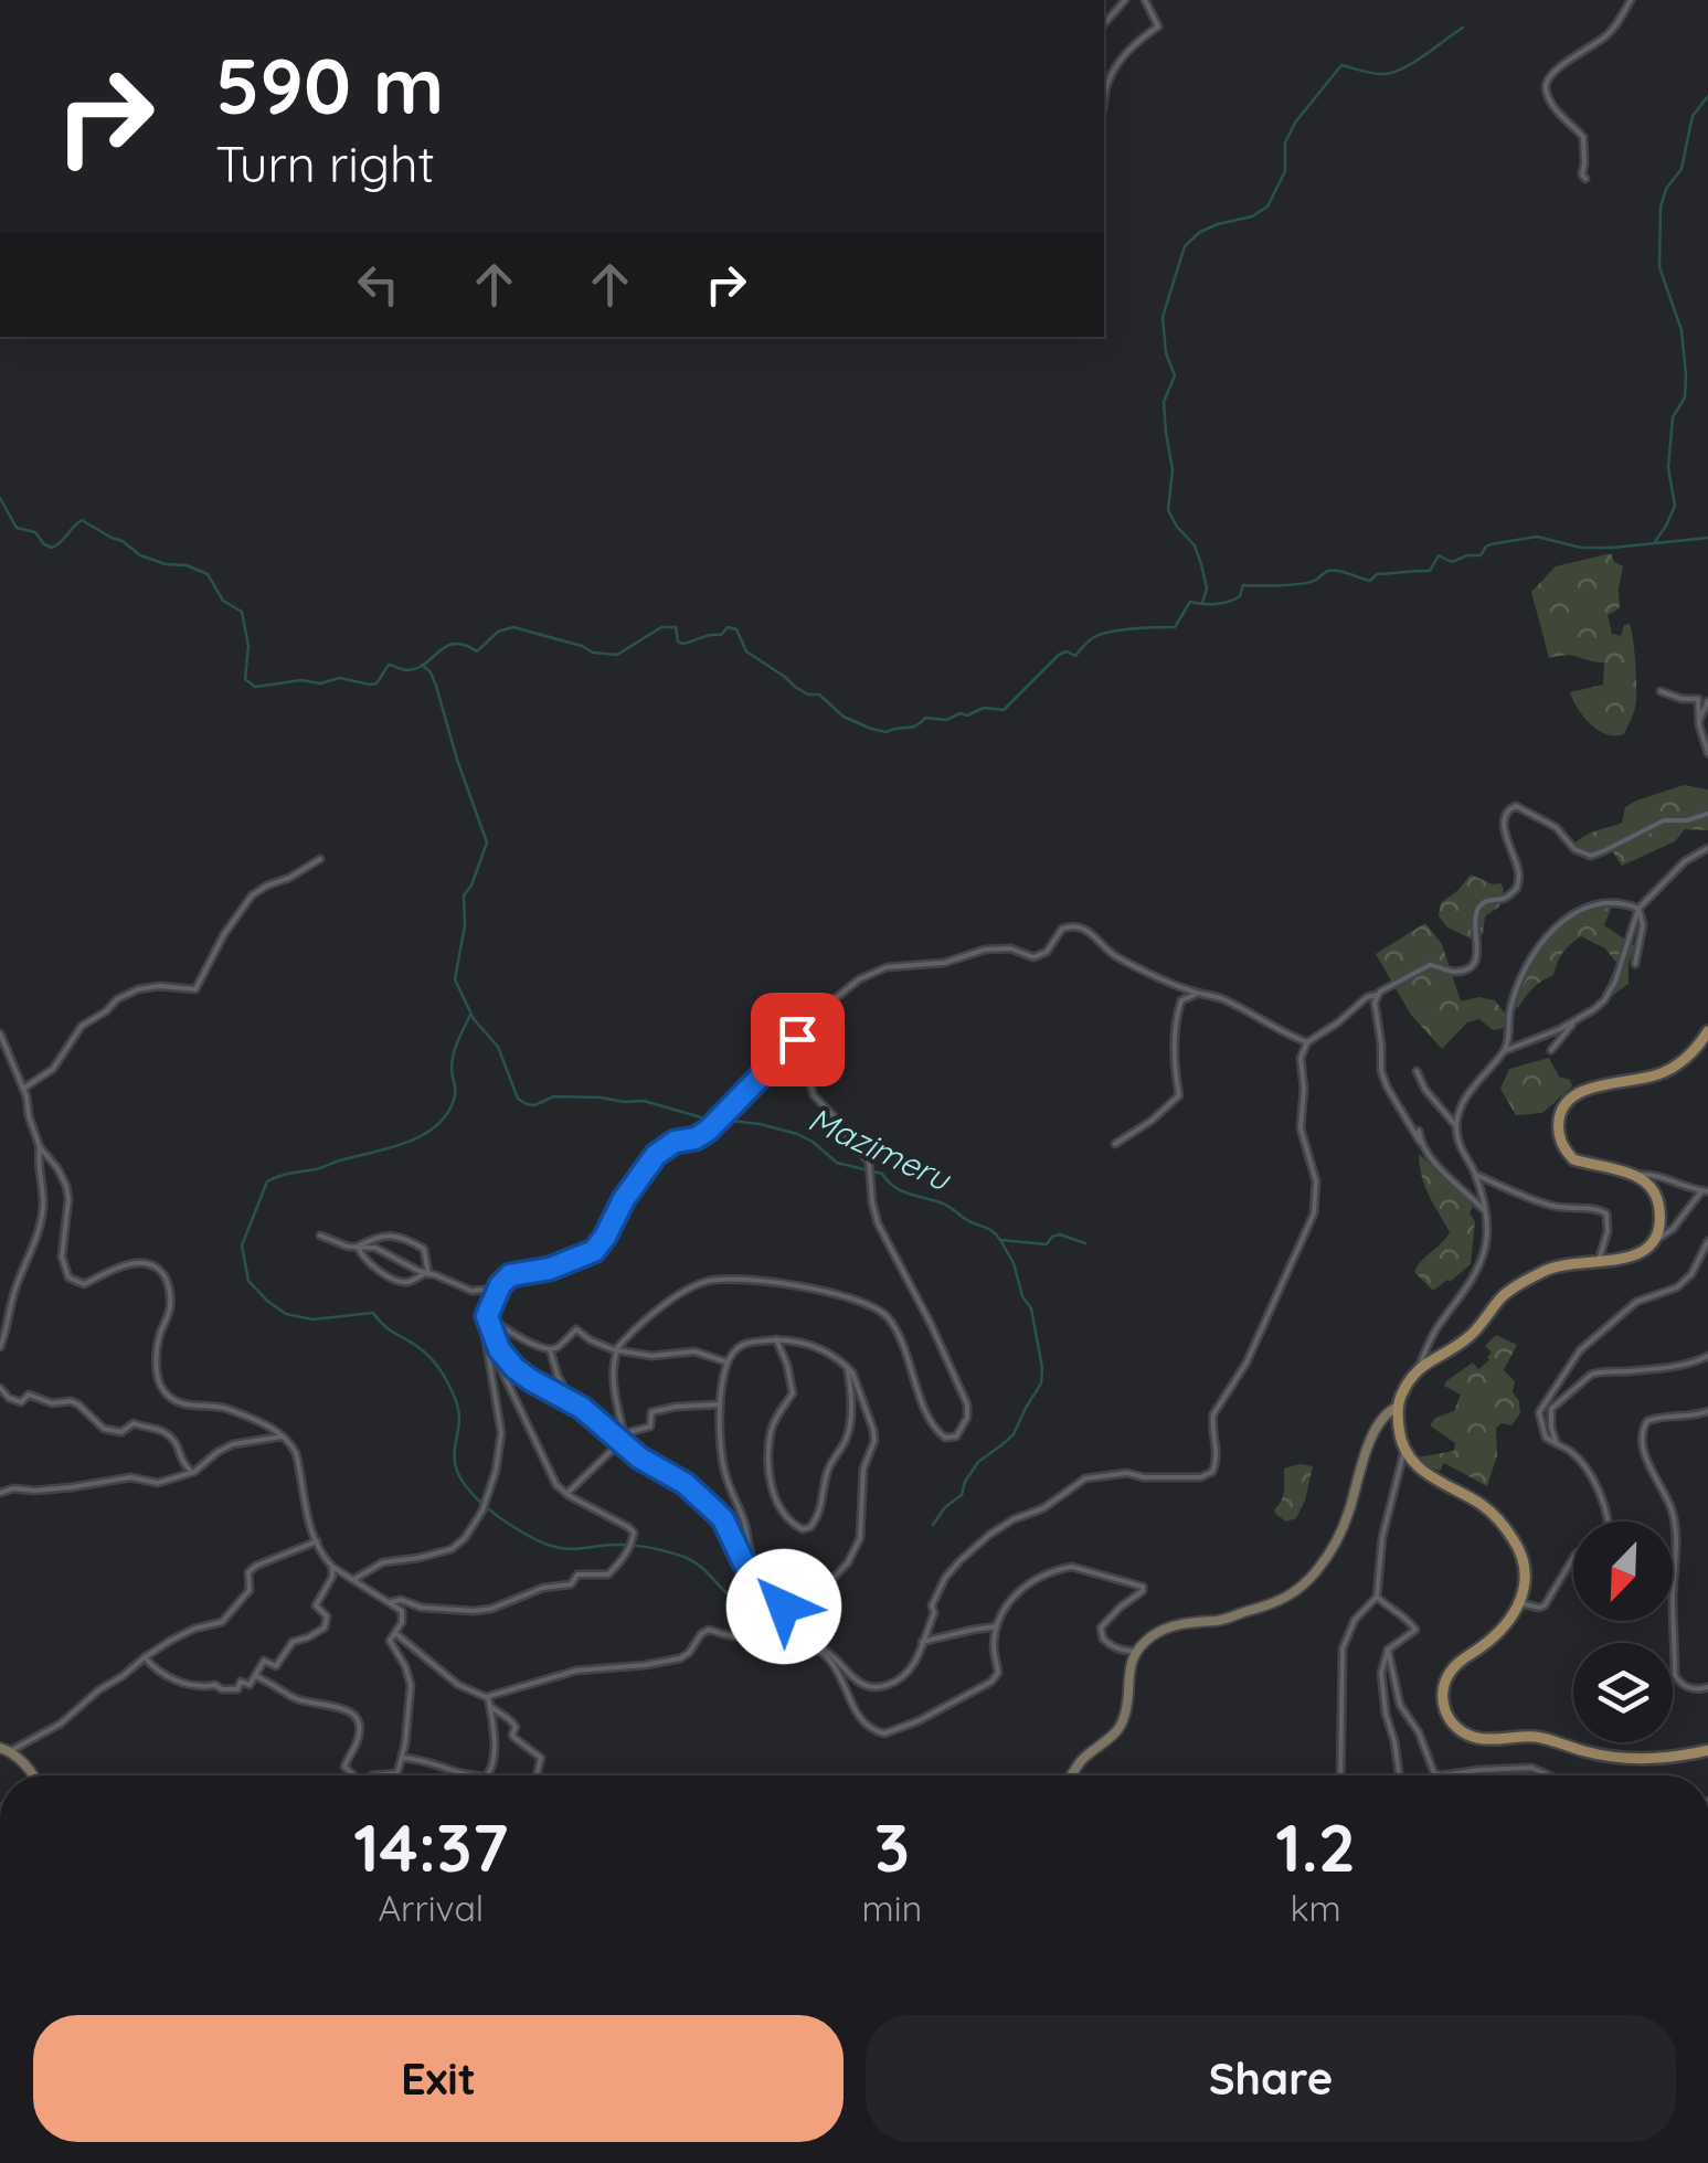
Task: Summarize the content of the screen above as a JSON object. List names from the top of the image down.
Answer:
{
  "water": ["Mazimeru"],
  "north": "bottom left",
  "page": {
    "turn": ["590 m", "Turn right"],
    "eta": [
      "14:37",
      "Arrival",
      "3",
      "min",
      "1.2",
      "km"
    ],
    "buttons": ["Exit", "Share"]
  }
}
